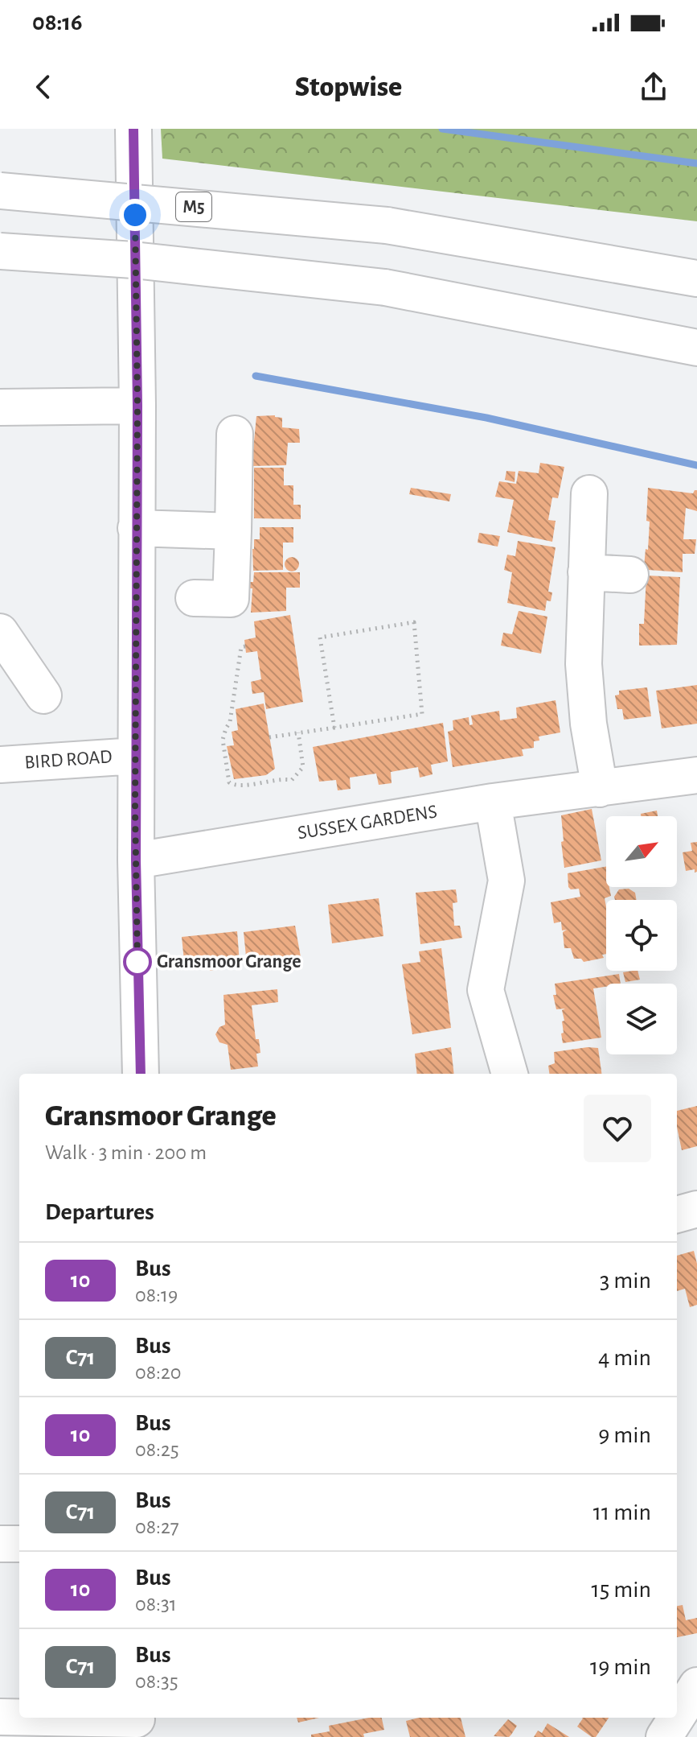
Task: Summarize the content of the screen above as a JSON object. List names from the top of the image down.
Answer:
{
  "streets": {
    "main road": ["M5", "BIRD ROAD", "SUSSEX GARDENS"]
  },
  "places": ["Gransmoor Grange"],
  "lines": ["bus line 10"],
  "north": "top right",
  "page": {
    "status": "08:16",
    "header": "Stopwise",
    "heading": [
      ["Gransmoor Grange", "Walk · 3 min · 200 m"],
      "Departures"
    ],
    "list": [
      {
        "mark": "10",
        "name": "Bus",
        "note": "08:19",
        "value": "3 min"
      },
      {
        "mark": "C71",
        "name": "Bus",
        "note": "08:20",
        "value": "4 min"
      },
      {
        "mark": "10",
        "name": "Bus",
        "note": "08:25",
        "value": "9 min"
      },
      {
        "mark": "C71",
        "name": "Bus",
        "note": "08:27",
        "value": "11 min"
      },
      {
        "mark": "10",
        "name": "Bus",
        "note": "08:31",
        "value": "15 min"
      },
      {
        "mark": "C71",
        "name": "Bus",
        "note": "08:35",
        "value": "19 min"
      }
    ]
  }
}
